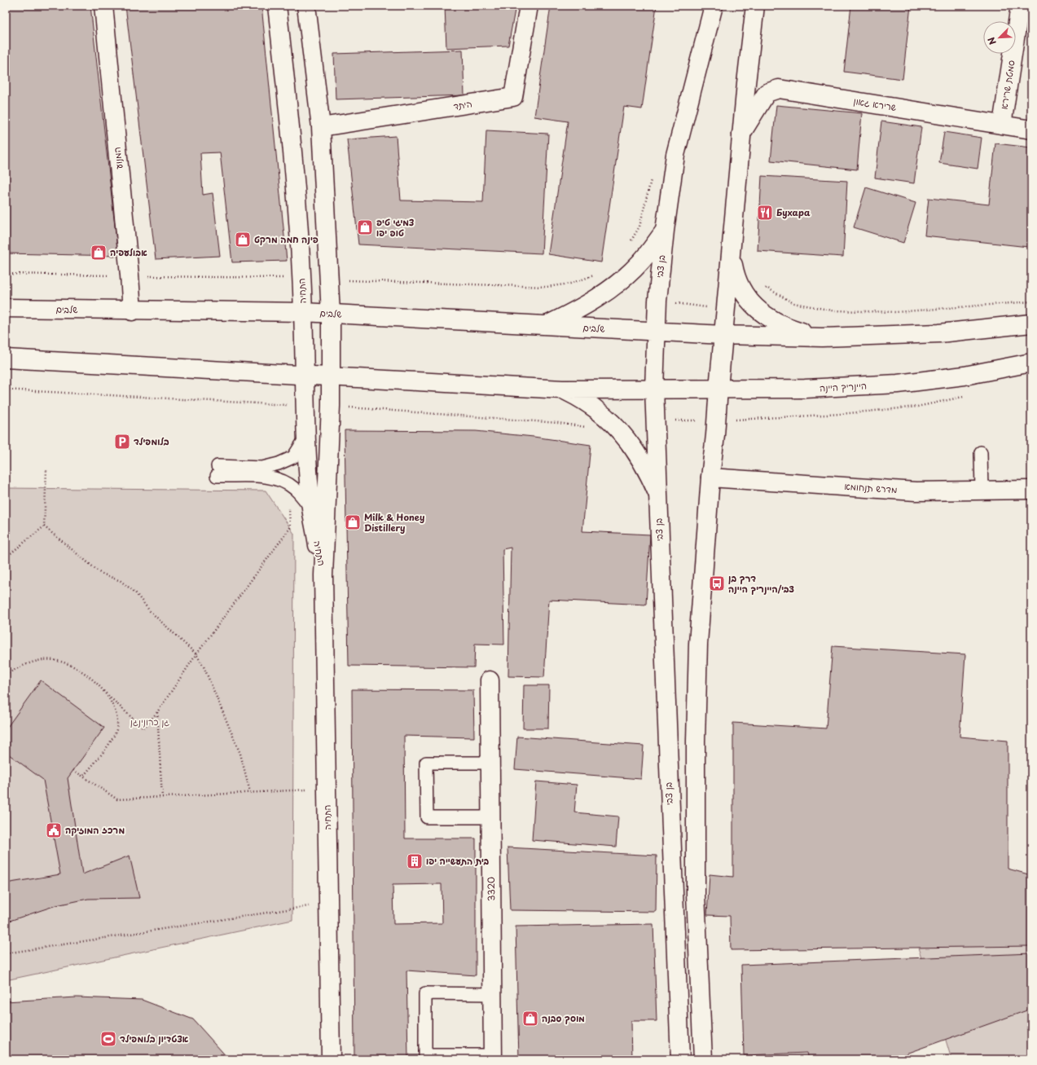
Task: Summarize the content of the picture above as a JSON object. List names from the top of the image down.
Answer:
{
  "streets": {
    "street": [
      "סמטת שרירא",
      "שרירא גאון",
      "היתד",
      "המנוע",
      "בן צבי",
      "התחיה",
      "שלבים",
      "היינריך היינה",
      "מדרש תנחומא",
      "3320"
    ]
  },
  "crossings": [
    ["סמטת שרירא", "שרירא גאון"],
    ["היתד", "התחיה"],
    ["המנוע", "שלבים"],
    ["בן צבי", "שלבים"],
    ["בן צבי", "היינריך היינה"],
    ["התחיה", "שלבים"]
  ],
  "parks": ["גן כרונינגן"],
  "places": {
    "restaurant": ["Бухара"],
    "shop": [
      "צמיגי טיפ טופ יפו",
      "פינה חמה מרקט",
      "אבולעפיה",
      "Milk & Honey Distillery",
      "מוסך סבנה"
    ],
    "parking": ["בלומפילד"],
    "bus stop": ["דרך בן צבי/היינריך היינה"],
    "public building": ["מרכז המוזיקה"],
    "building": ["בית התעשייה יפו"],
    "sports": ["אצטדיון בלומפילד"]
  },
  "north": "bottom left"
}
